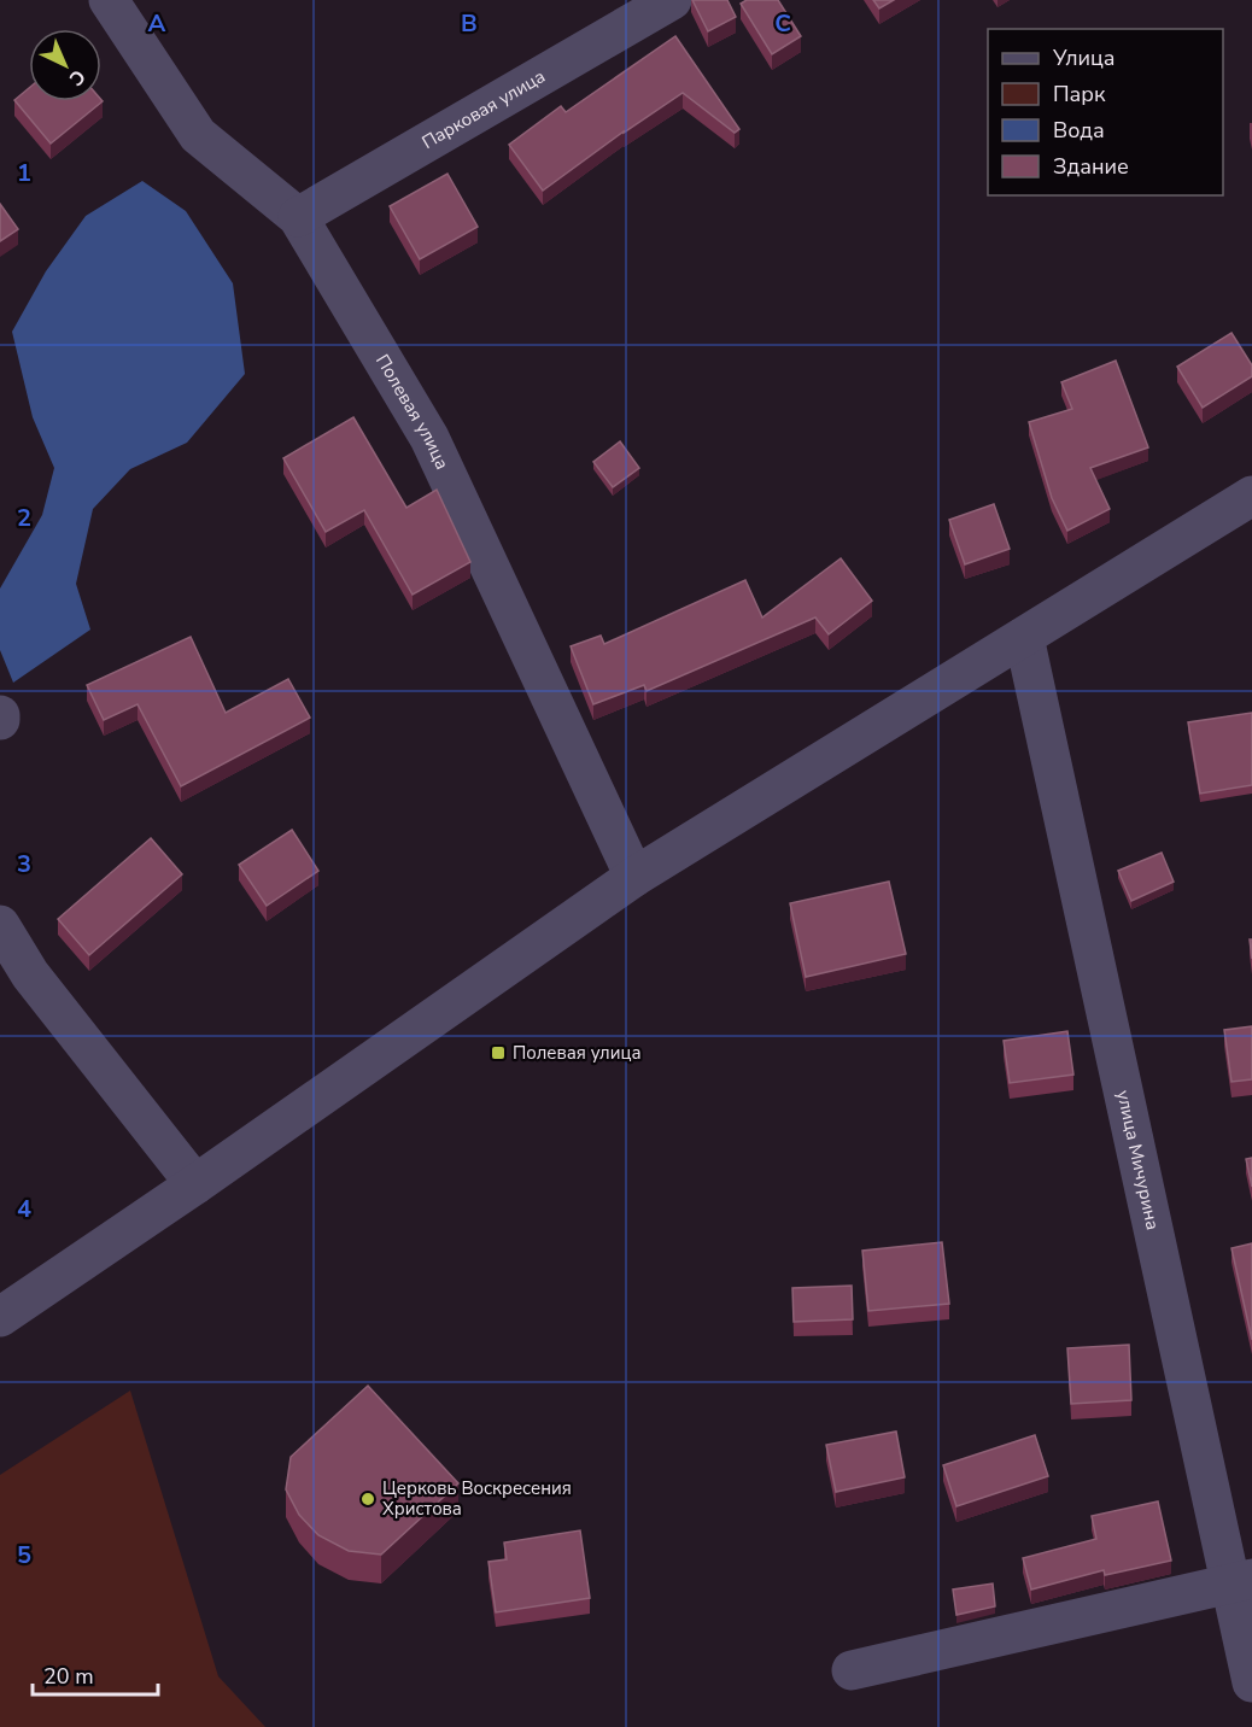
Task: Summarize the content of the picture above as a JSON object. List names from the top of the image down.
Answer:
{
  "streets": {
    "street": ["Парковая улица", "Полевая улица", "улица Мичурина"]
  },
  "crossings": [
    ["Парковая улица", "Полевая улица"]
  ],
  "places": {
    "transit": ["Полевая улица"],
    "other": ["Церковь Воскресения Христова"]
  },
  "legend": [
    "Улица",
    "Парк",
    "Вода",
    "Здание"
  ],
  "scale_bar": "20 m",
  "north": "bottom right",
  "grid": {
    "columns": ["A", "B", "C"],
    "rows": [
      "1",
      "2",
      "3",
      "4",
      "5"
    ]
  }
}
